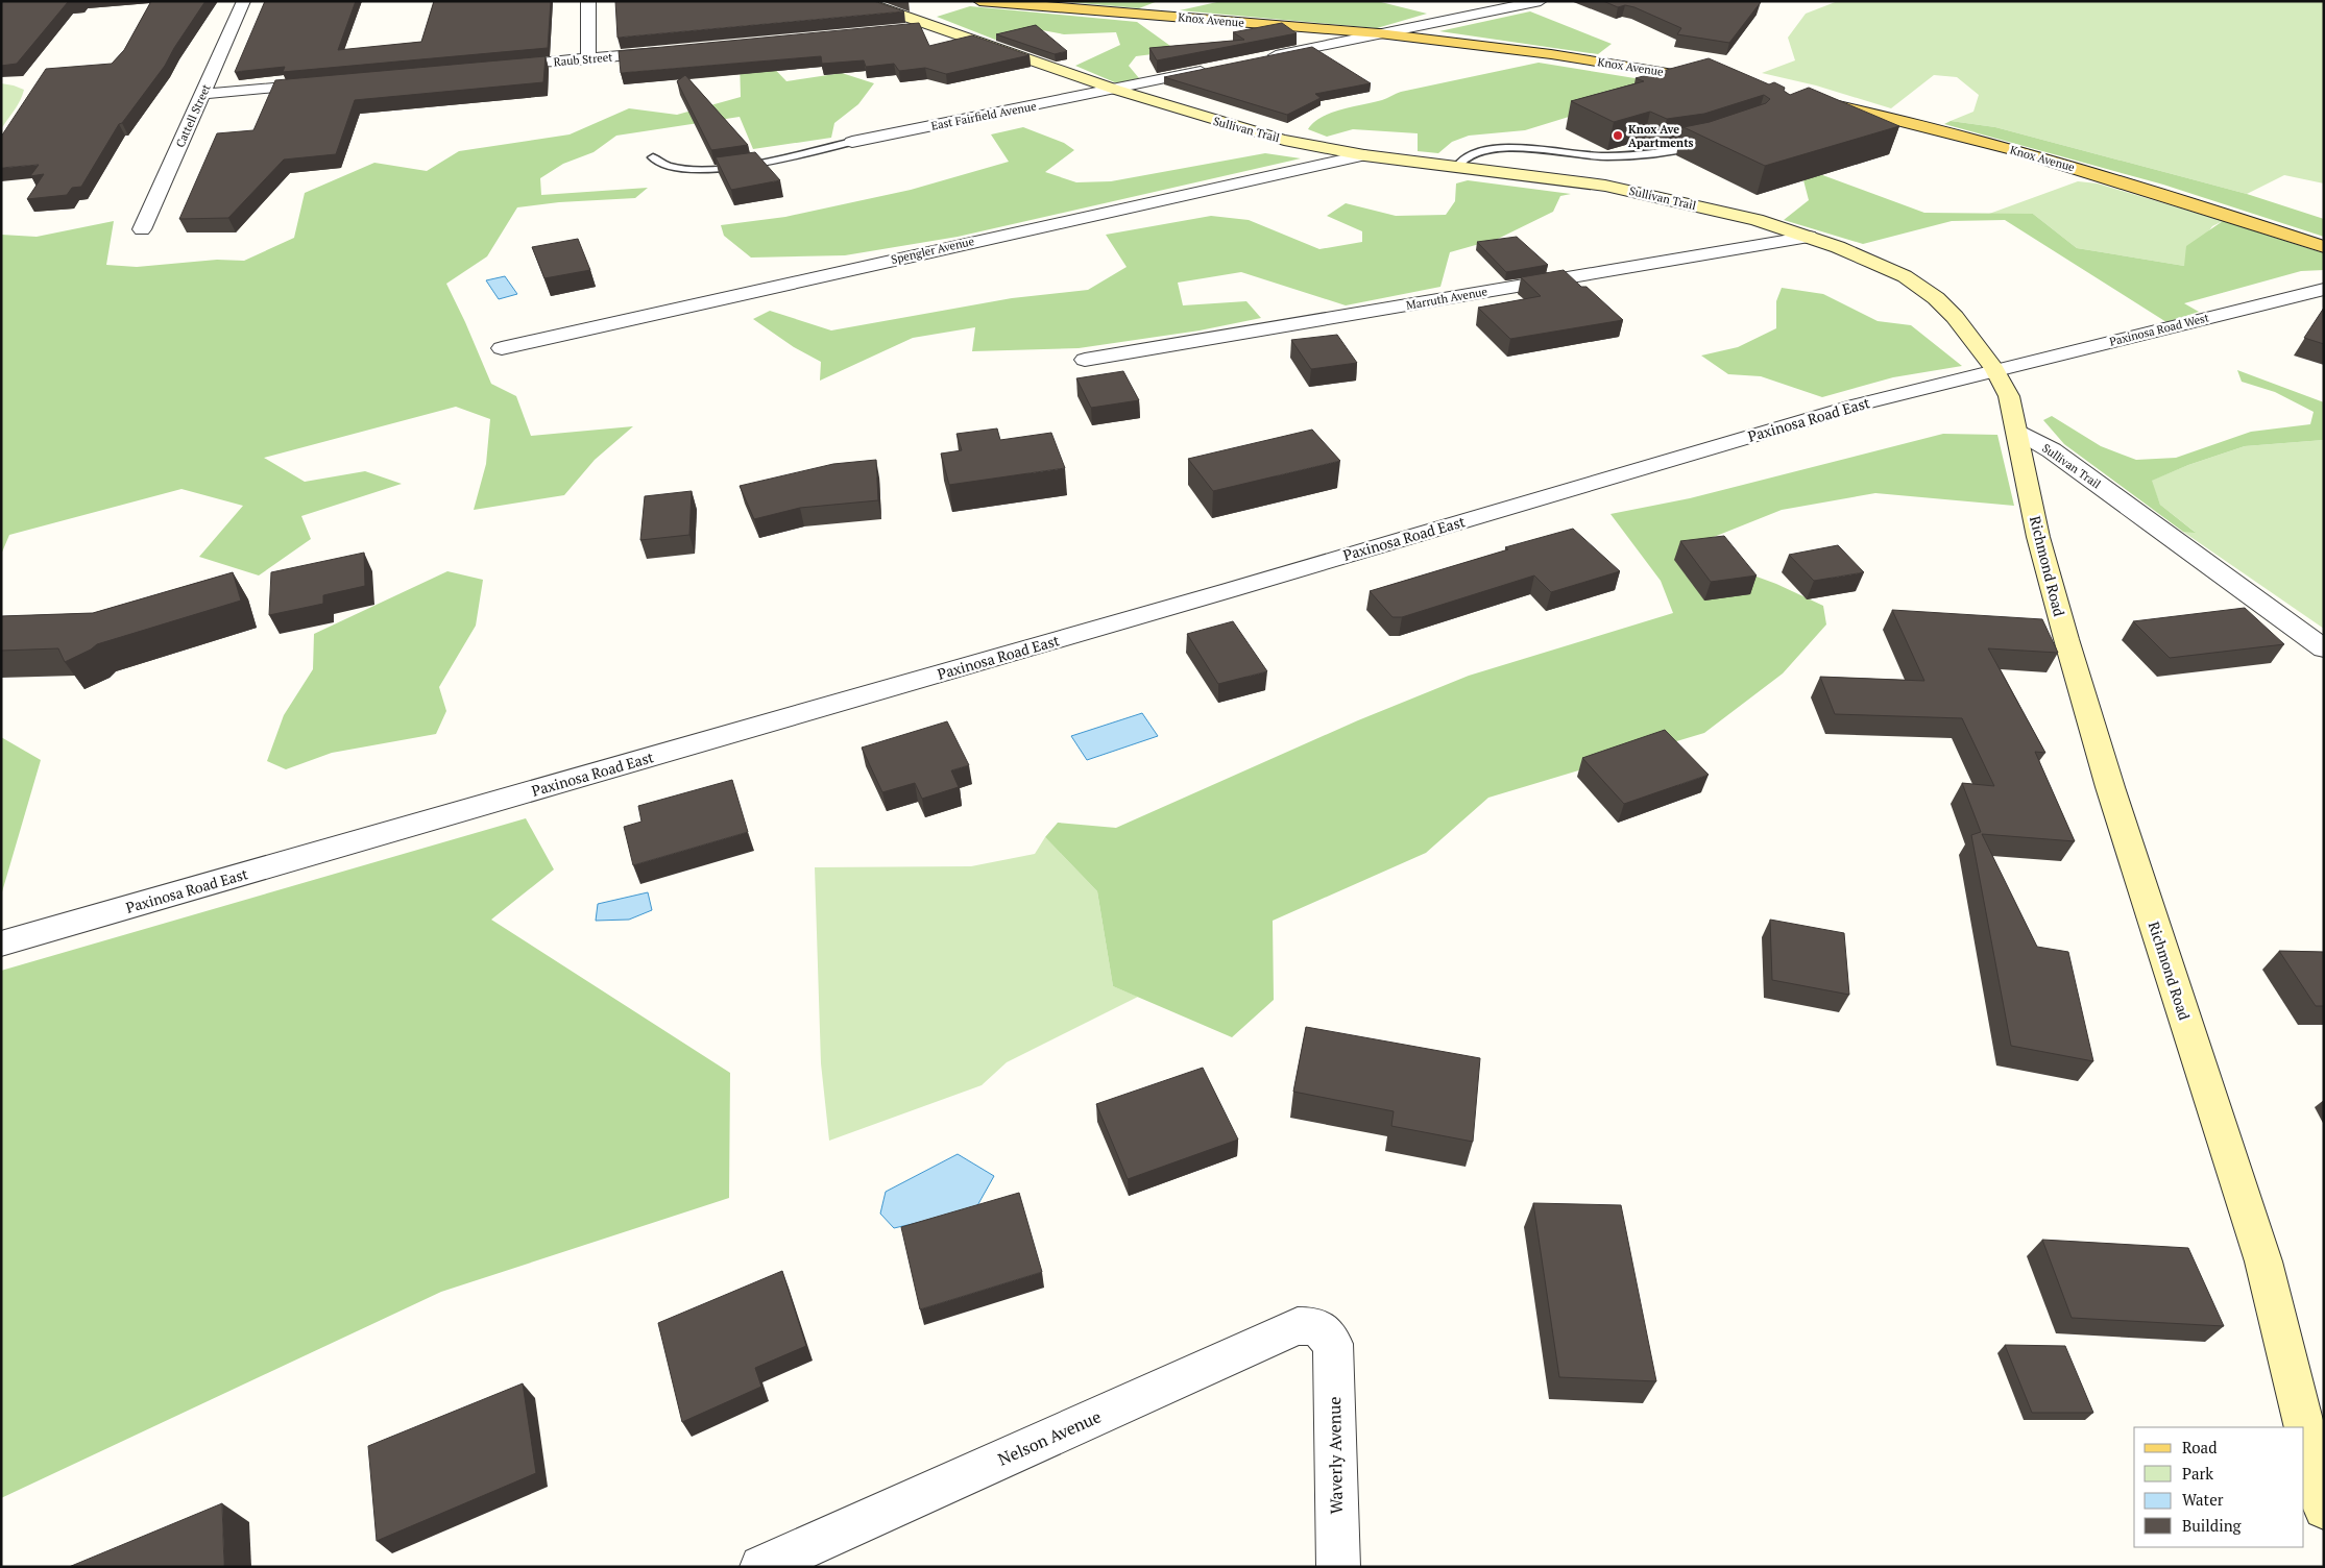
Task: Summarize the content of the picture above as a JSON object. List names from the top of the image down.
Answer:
{
  "streets": {
    "main road": ["Knox Avenue"],
    "street": [
      "Raub Street",
      "Cattell Street",
      "East Fairfield Avenue",
      "Sullivan Trail",
      "Spengler Avenue",
      "Marruth Avenue",
      "Paxinosa Road West",
      "Paxinosa Road East",
      "Richmond Road",
      "Nelson Avenue",
      "Waverly Avenue"
    ]
  },
  "crossings": [
    ["East Fairfield Avenue", "Sullivan Trail"],
    ["Sullivan Trail", "Spengler Avenue"],
    ["Sullivan Trail", "Marruth Avenue"],
    ["Sullivan Trail", "Paxinosa Road West"],
    ["Sullivan Trail", "Paxinosa Road East"],
    ["Sullivan Trail", "Richmond Road"],
    ["Paxinosa Road West", "Paxinosa Road East"],
    ["Nelson Avenue", "Waverly Avenue"]
  ],
  "places": ["Knox Ave Apartments"],
  "legend": [
    "Road",
    "Park",
    "Water",
    "Building"
  ]
}
